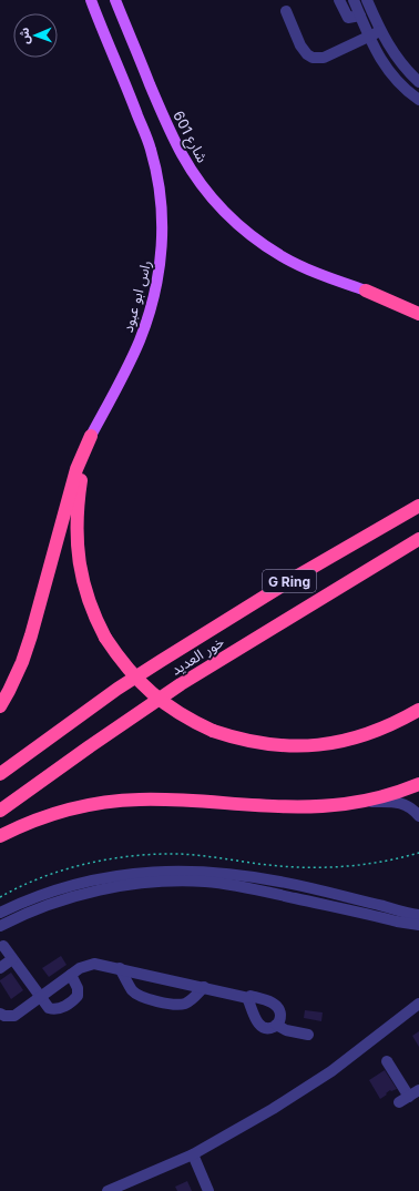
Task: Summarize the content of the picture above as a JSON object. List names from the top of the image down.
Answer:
{
  "streets": {
    "highway": ["G Ring", "خور العديد"],
    "main road": ["شارع 601", "راس ابو عبود"]
  },
  "north": "left"
}
